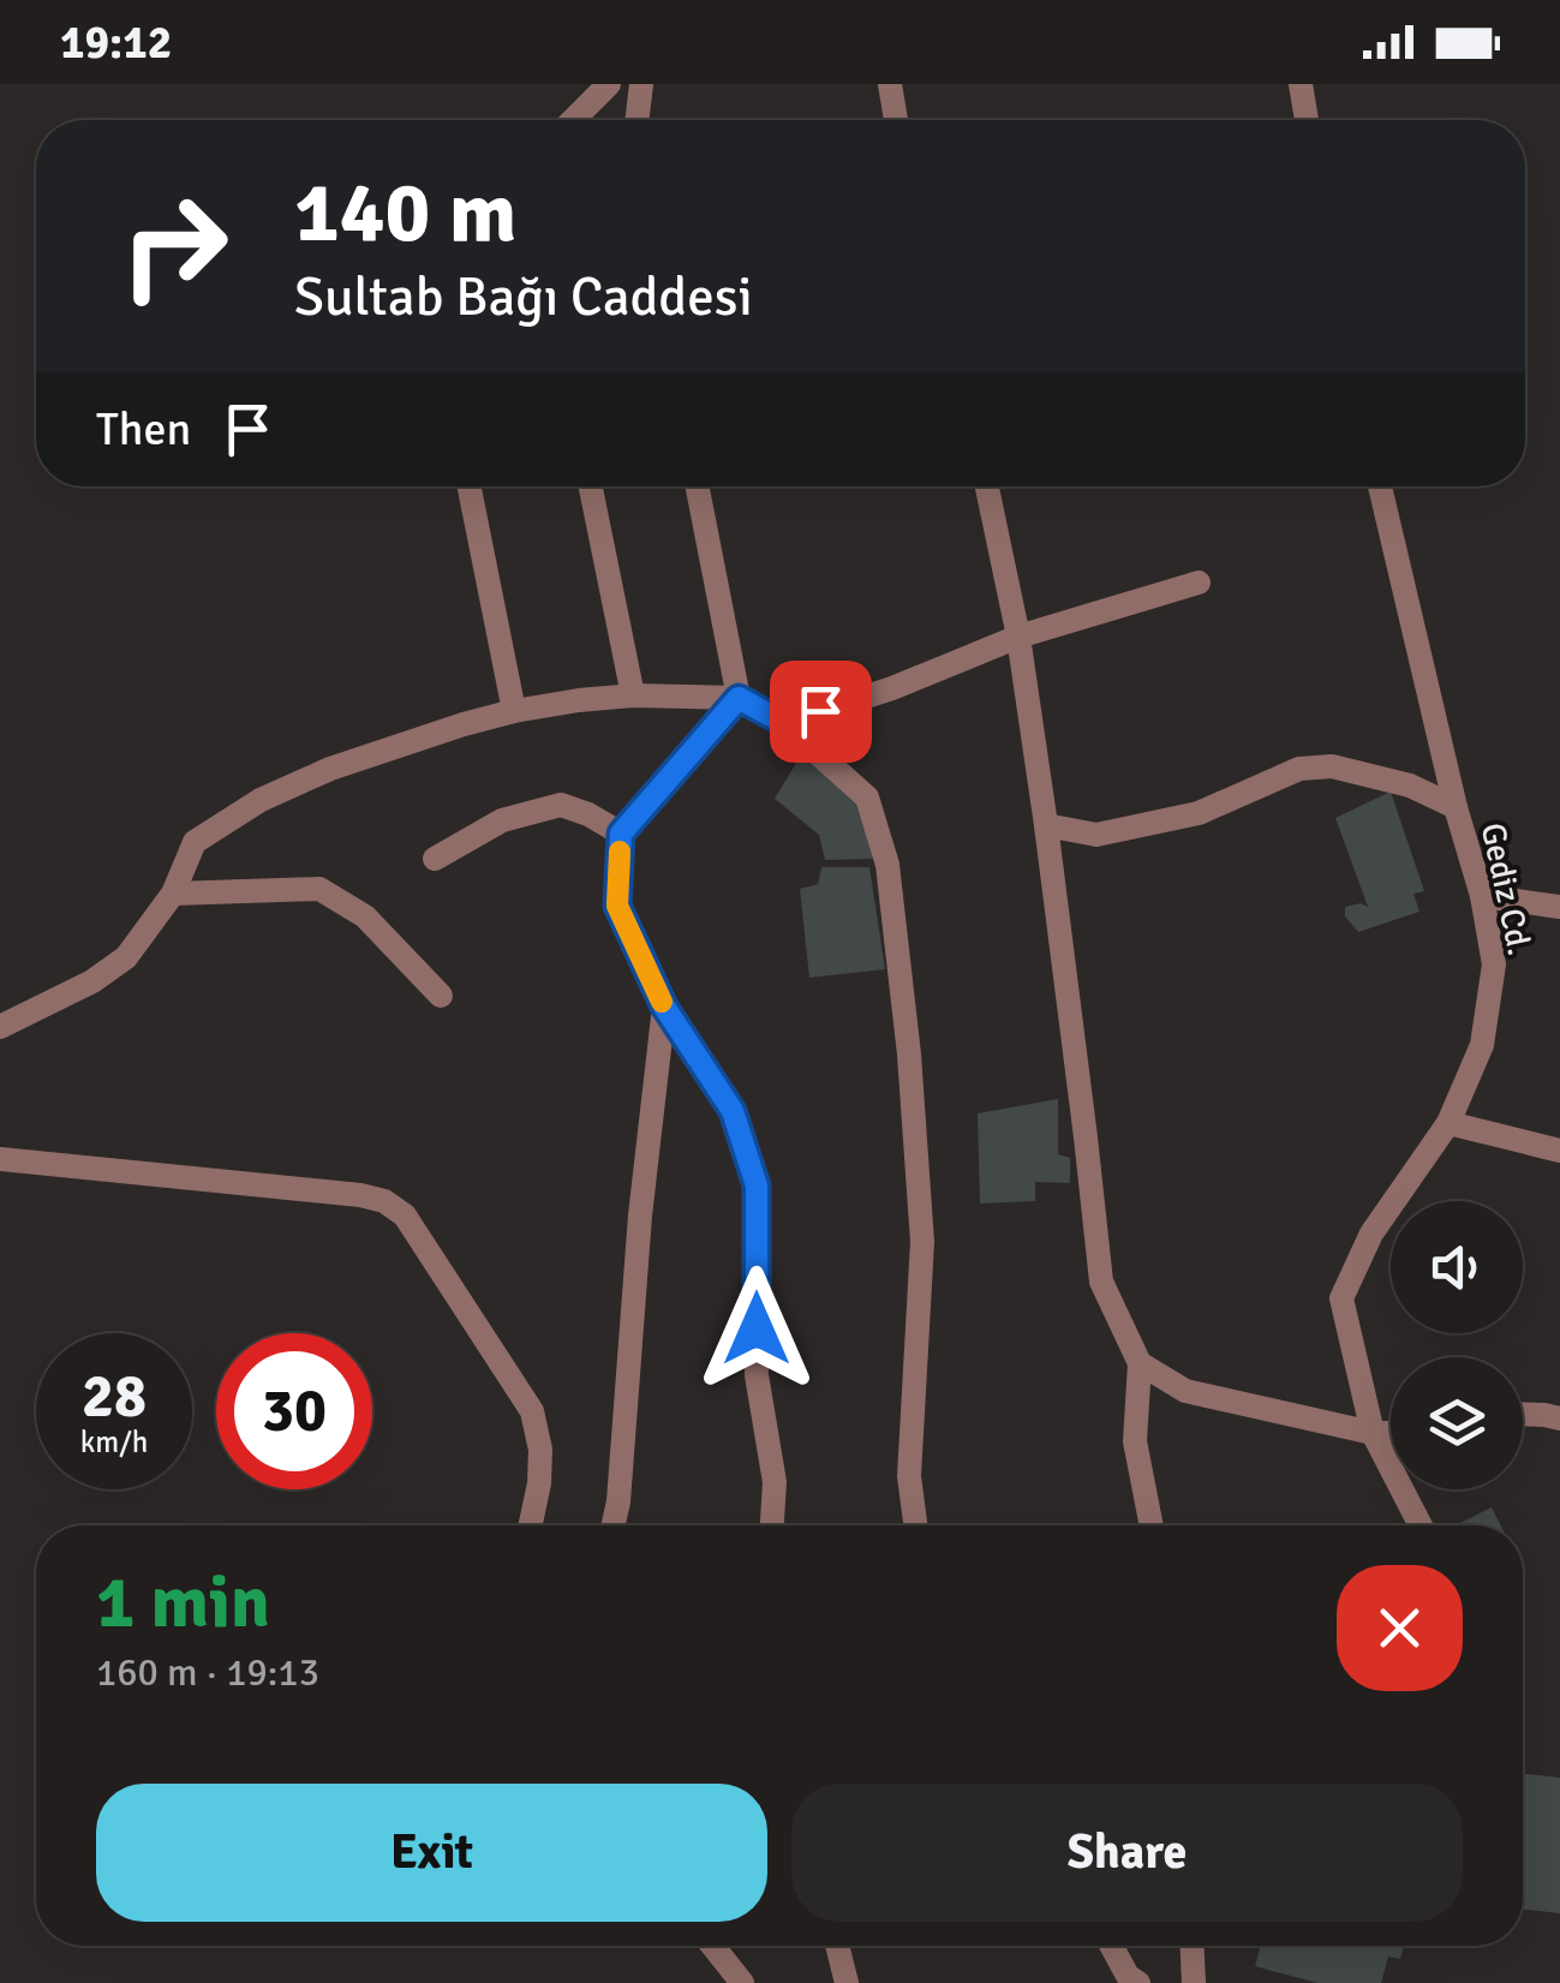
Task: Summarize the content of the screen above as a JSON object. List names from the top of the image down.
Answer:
{
  "streets": {
    "street": ["Gediz Cd."]
  },
  "page": {
    "status": "19:12",
    "turn": ["140 m", "Sultab Bağı Caddesi"],
    "then": "Then",
    "speed": "28 km/h",
    "limit": "30",
    "heading": ["1 min", "160 m · 19:13"],
    "buttons": ["Exit", "Share"]
  }
}
